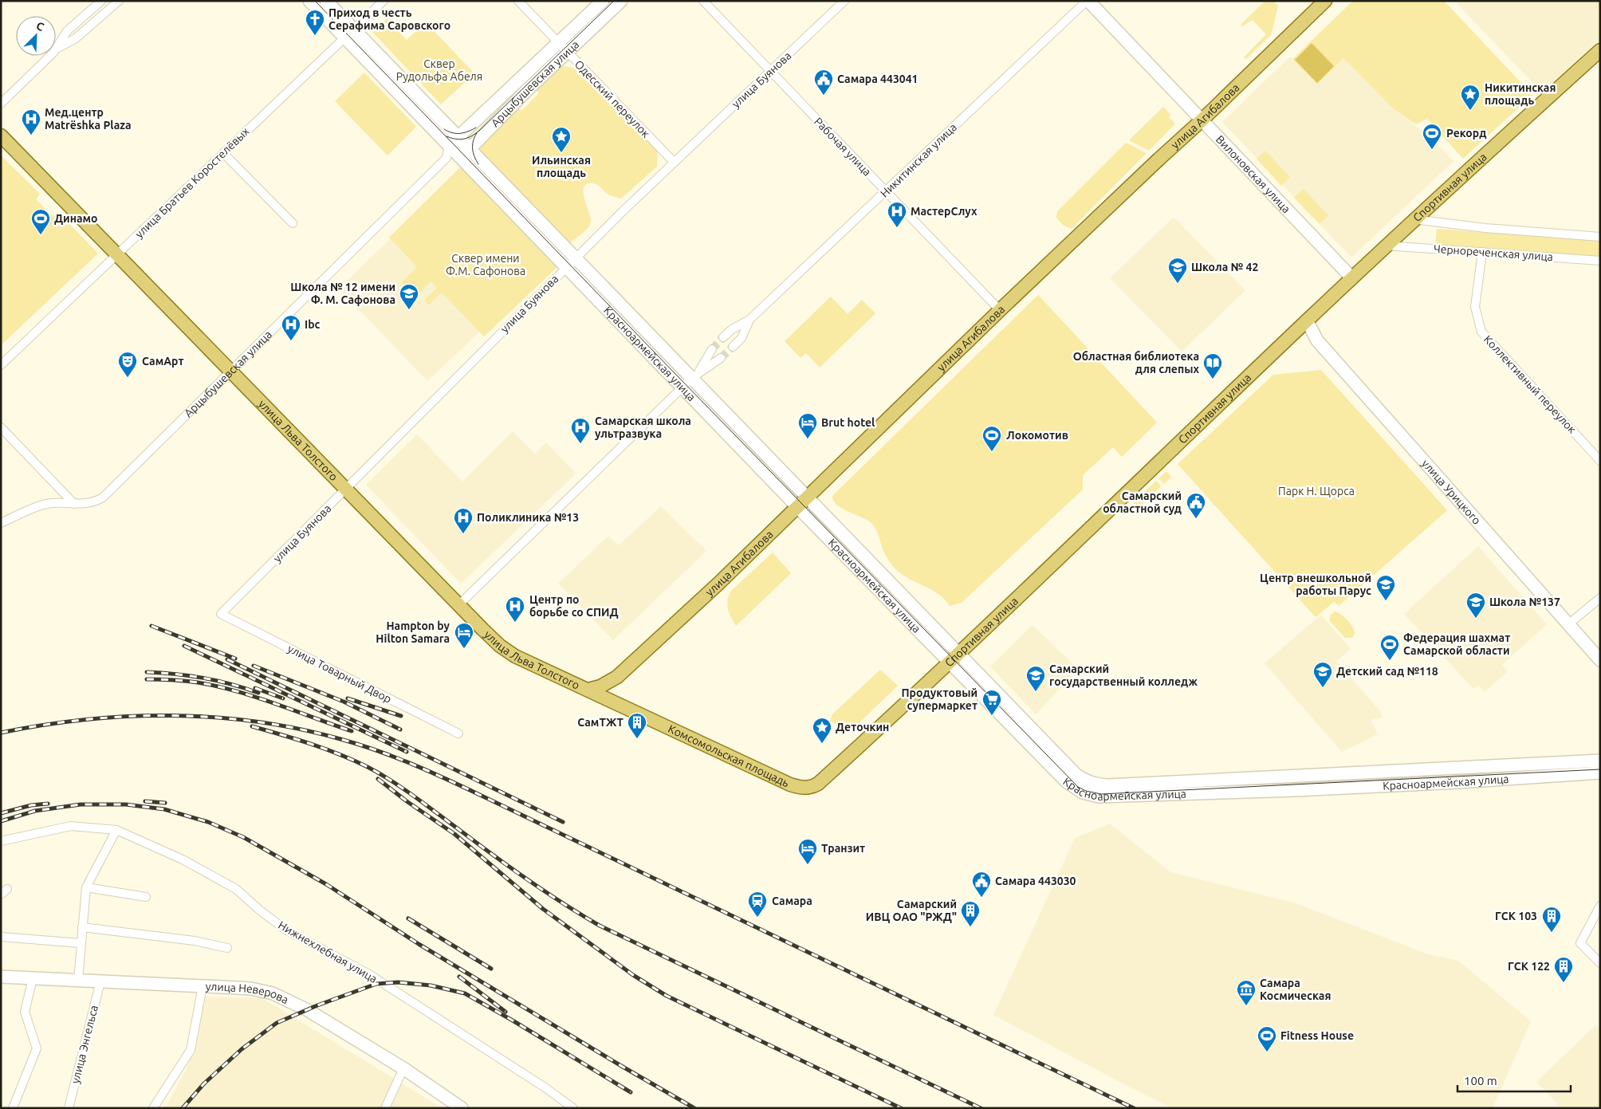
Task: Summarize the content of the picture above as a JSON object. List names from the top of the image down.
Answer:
{
  "streets": {
    "main road": [
      "Арцыбушевская улица",
      "улица Агибалова",
      "Вилоновская улица",
      "Спортивная улица",
      "Красноармейская улица",
      "улица Льва Толстого",
      "улица Урицкого",
      "Комсомольская площадь",
      "улица Неверова"
    ],
    "street": [
      "улица Буянова",
      "Одесский переулок",
      "Рабочая улица",
      "Никитинская улица",
      "улица Братьев Коростелёвых",
      "Чернореченская улица",
      "Коллективный переулок",
      "улица Товарный Двор",
      "Нижнехлебная улица",
      "улица Энгельса"
    ]
  },
  "crossings": [
    ["улица Буянова", "Одесский переулок"],
    ["улица Буянова", "Рабочая улица"],
    ["улица Буянова", "Красноармейская улица"],
    ["улица Буянова", "улица Льва Толстого"],
    ["улица Буянова", "улица Товарный Двор"],
    ["Арцыбушевская улица", "Одесский переулок"],
    ["Арцыбушевская улица", "Красноармейская улица"],
    ["Арцыбушевская улица", "улица Льва Толстого"],
    ["улица Агибалова", "Рабочая улица"],
    ["улица Агибалова", "Вилоновская улица"],
    ["улица Агибалова", "Красноармейская улица"],
    ["улица Агибалова", "улица Льва Толстого"],
    ["Рабочая улица", "Никитинская улица"],
    ["Никитинская улица", "Вилоновская улица"],
    ["Вилоновская улица", "Спортивная улица"],
    ["улица Братьев Коростелёвых", "Красноармейская улица"],
    ["улица Братьев Коростелёвых", "улица Льва Толстого"],
    ["Спортивная улица", "Чернореченская улица"],
    ["Спортивная улица", "Красноармейская улица"],
    ["Спортивная улица", "улица Урицкого"],
    ["Спортивная улица", "Комсомольская площадь"],
    ["Чернореченская улица", "Коллективный переулок"],
    ["улица Льва Толстого", "Комсомольская площадь"],
    ["улица Неверова", "улица Энгельса"]
  ],
  "parks": ["Сквер Рудольфа Абеля", "Cквер имени Ф.М. Сафонова", "Парк Н. Щорса"],
  "places": {
    "church": ["Приход в честь Серафима Саровского"],
    "public building": ["Самара 443041", "Самарский областной суд", "Самара 443030"],
    "place": ["Никитинская площадь", "Ильинская площадь", "Деточкин"],
    "hospital": [
      "Мед.центр Matrёshka Plaza",
      "МастерСлух",
      "Ibc",
      "Самарская школа ультразвука",
      "Поликлиника №13",
      "Центр по борьбе со СПИД"
    ],
    "sports": [
      "Рекорд",
      "Динамо",
      "Локомотив",
      "Федерация шахмат Самарской области",
      "Fitness House"
    ],
    "school or university": [
      "Школа № 42",
      "Школа № 12 имени Ф. М. Сафонова",
      "Центр внешкольной работы Парус",
      "Школа №137",
      "Детский сад №118",
      "Самарский государственный колледж"
    ],
    "theatre": ["СамАрт"],
    "library": ["Областная библиотека для слепых"],
    "hotel": ["Brut hotel", "Hampton by Hilton Samara", "Транзит"],
    "supermarket": ["Продуктовый супермаркет"],
    "building": [
      "СамТЖТ",
      "Самарский ИВЦ ОАО \"РЖД\"",
      "ГСК 103",
      "ГСК 122"
    ],
    "station": ["Самара"],
    "museum": ["Самара Космическая"]
  },
  "scale_bar": "100 m",
  "north": "top right"
}
